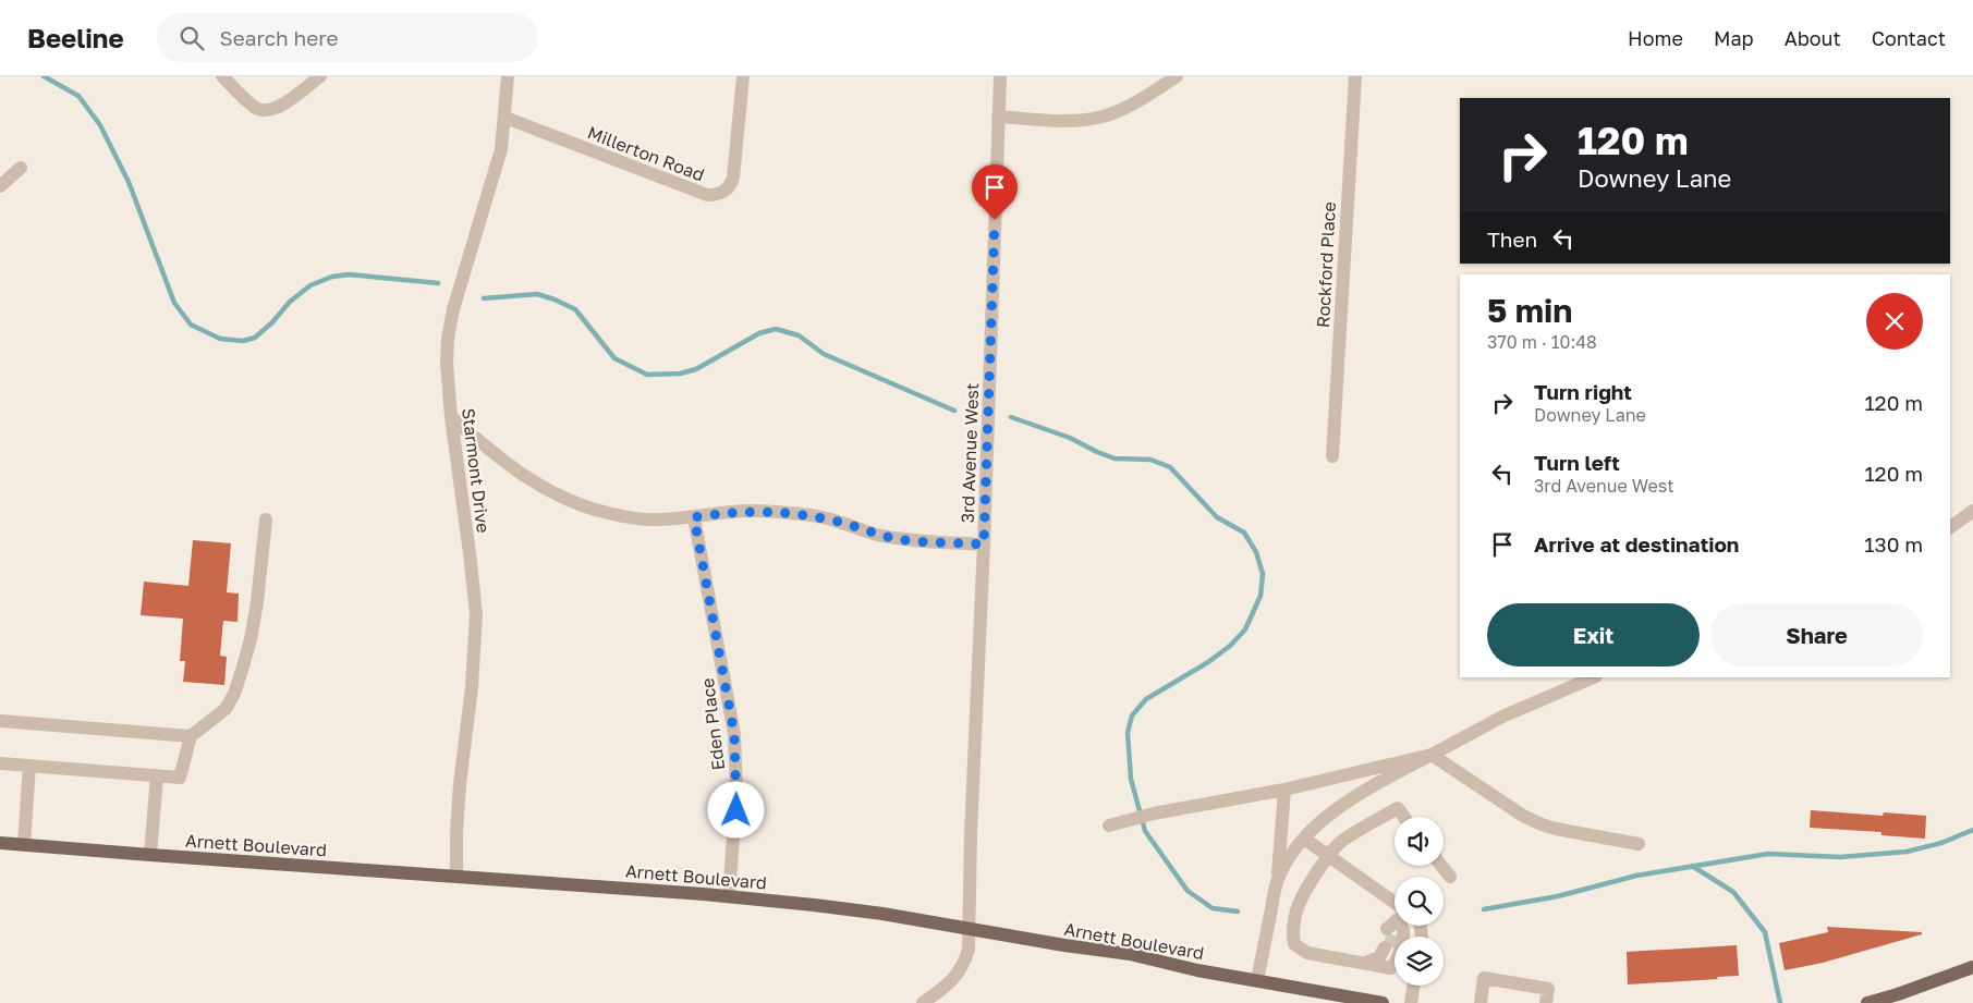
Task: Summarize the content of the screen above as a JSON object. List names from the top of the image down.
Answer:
{
  "streets": {
    "main road": ["Arnett Boulevard"],
    "street": [
      "Millerton Road",
      "Rockford Place",
      "3rd Avenue West",
      "Starmont Drive",
      "Eden Place"
    ]
  },
  "crossings": [
    ["Millerton Road", "Starmont Drive"],
    ["3rd Avenue West", "Arnett Boulevard"],
    ["Starmont Drive", "Arnett Boulevard"],
    ["Eden Place", "Arnett Boulevard"]
  ],
  "page": {
    "header": "Beeline",
    "search": "Search here",
    "nav": [
      "Home",
      "Map",
      "About",
      "Contact"
    ],
    "turn": ["120 m", "Downey Lane"],
    "then": "Then",
    "heading": ["5 min", "370 m · 10:48"],
    "list": [
      {
        "name": "Turn right",
        "note": "Downey Lane",
        "value": "120 m"
      },
      {
        "name": "Turn left",
        "note": "3rd Avenue West",
        "value": "120 m"
      },
      {
        "name": "Arrive at destination",
        "value": "130 m"
      }
    ],
    "buttons": ["Exit", "Share"]
  }
}
